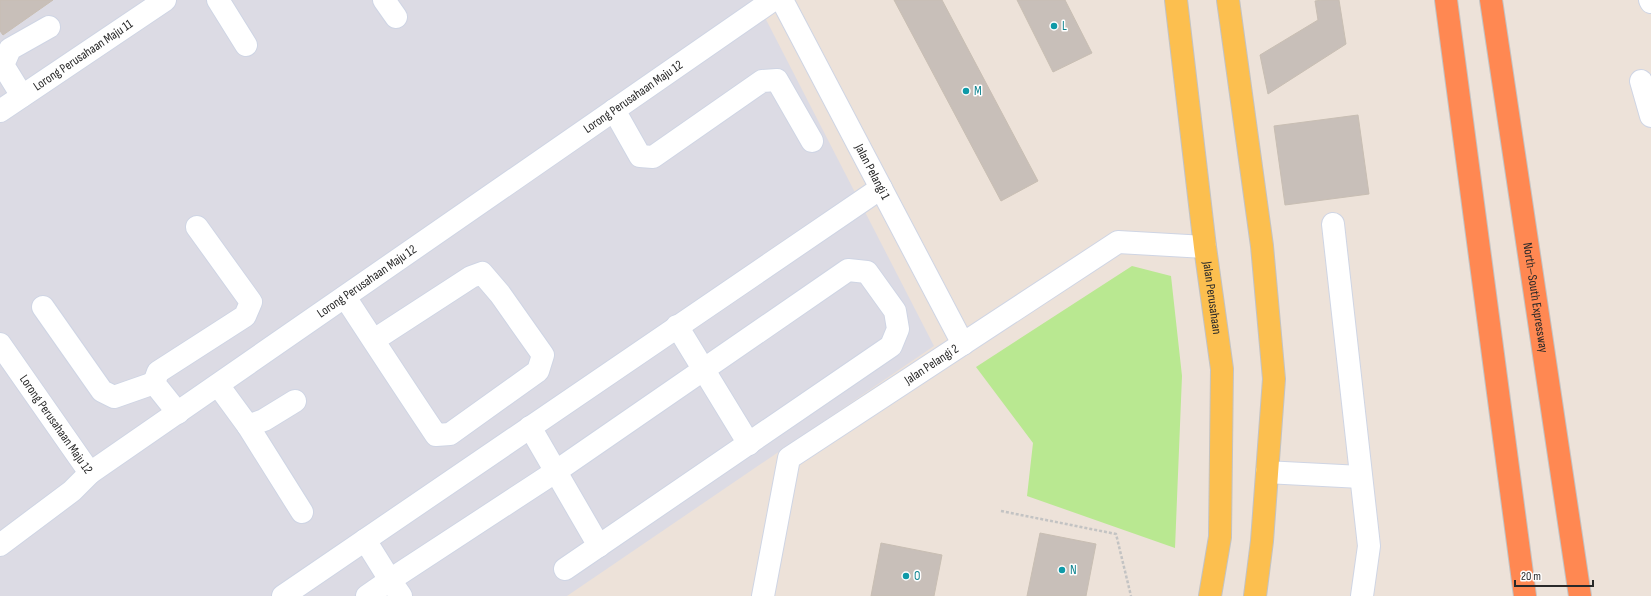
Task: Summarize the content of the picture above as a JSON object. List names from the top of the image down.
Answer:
{
  "streets": {
    "highway": ["North–South Expressway"],
    "main road": ["Jalan Perusahaan"],
    "street": [
      "Lorong Perusahaan Maju 11",
      "Lorong Perusahaan Maju 12",
      "Jalan Pelangi 1",
      "Jalan Pelangi 2"
    ]
  },
  "crossings": [
    ["Jalan Pelangi 1", "Jalan Pelangi 2"],
    ["Jalan Perusahaan", "Jalan Pelangi 2"]
  ],
  "places": [
    "L",
    "M",
    "N",
    "O"
  ],
  "scale_bar": "20 m"
}
